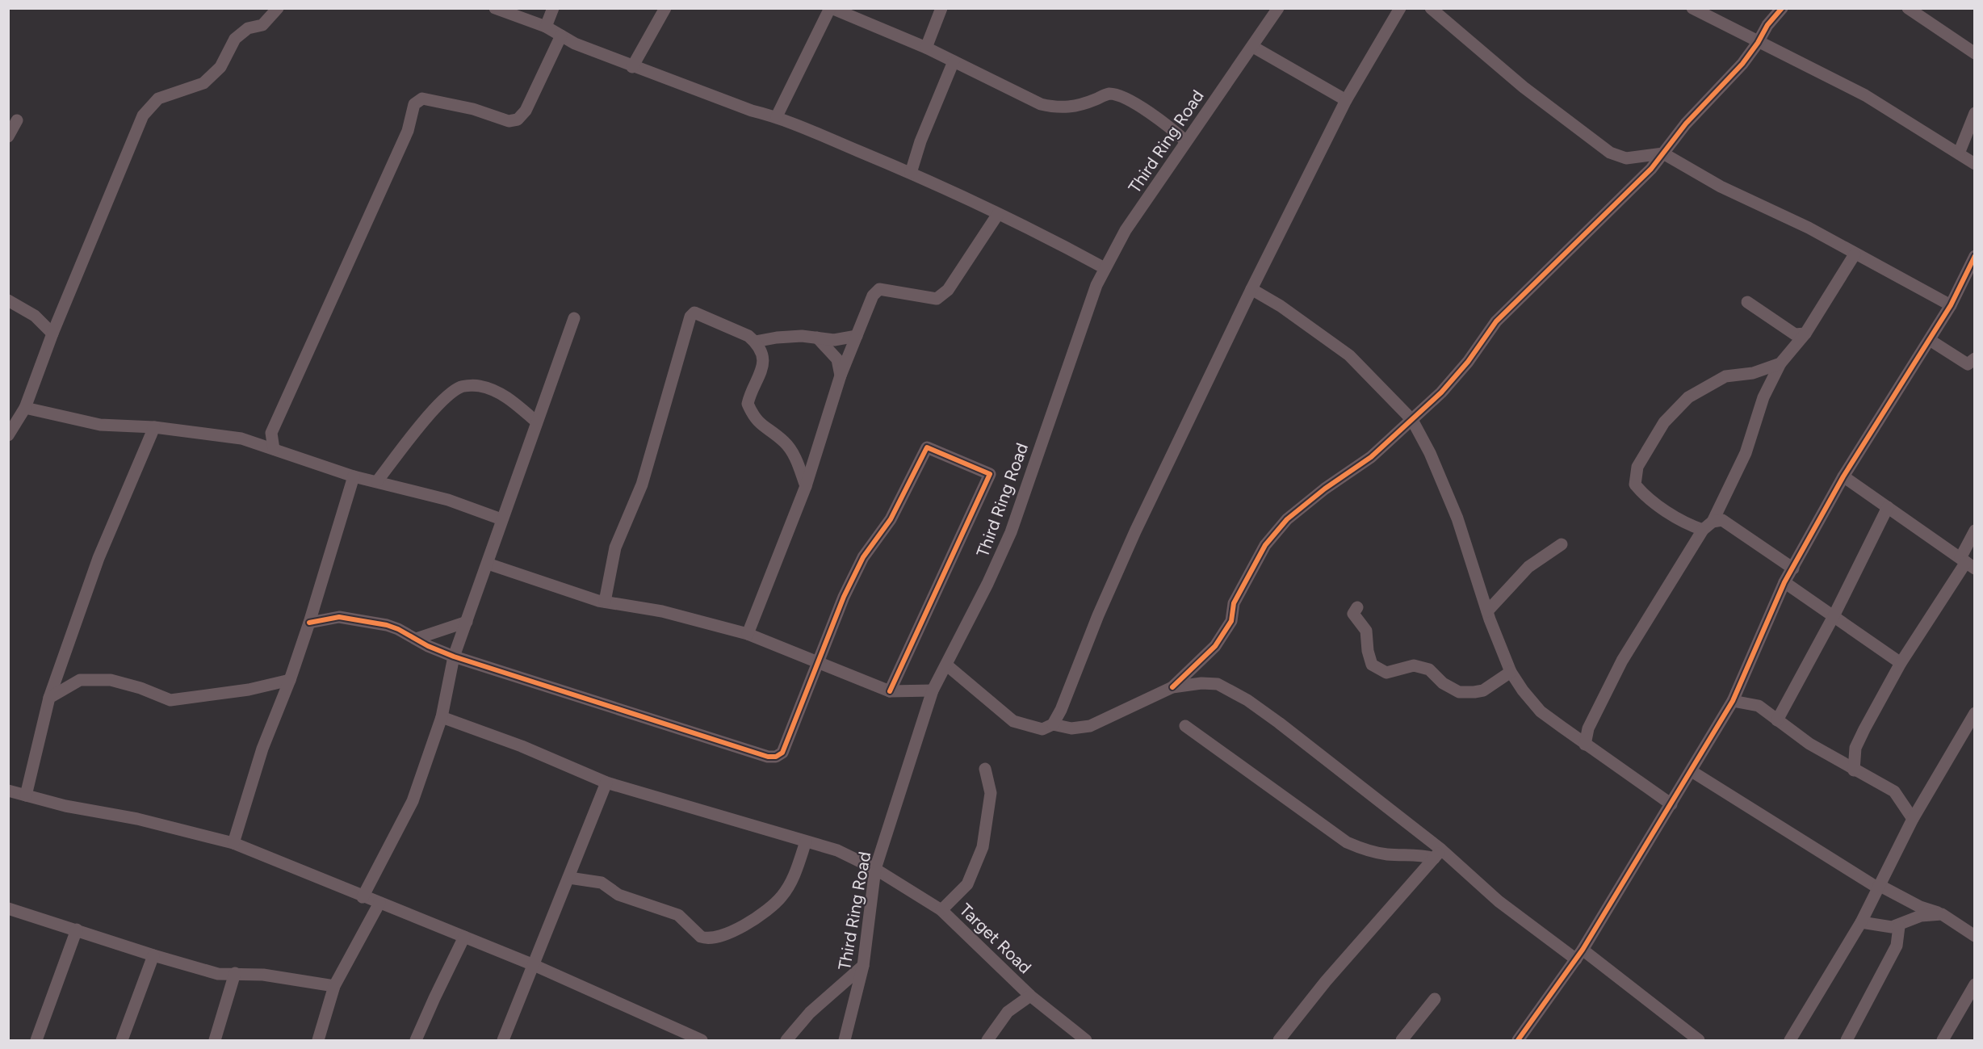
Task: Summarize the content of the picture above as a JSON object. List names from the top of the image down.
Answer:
{
  "streets": {
    "street": ["Third Ring Road", "Target Road"]
  },
  "crossings": [
    ["Third Ring Road", "Target Road"]
  ]
}
